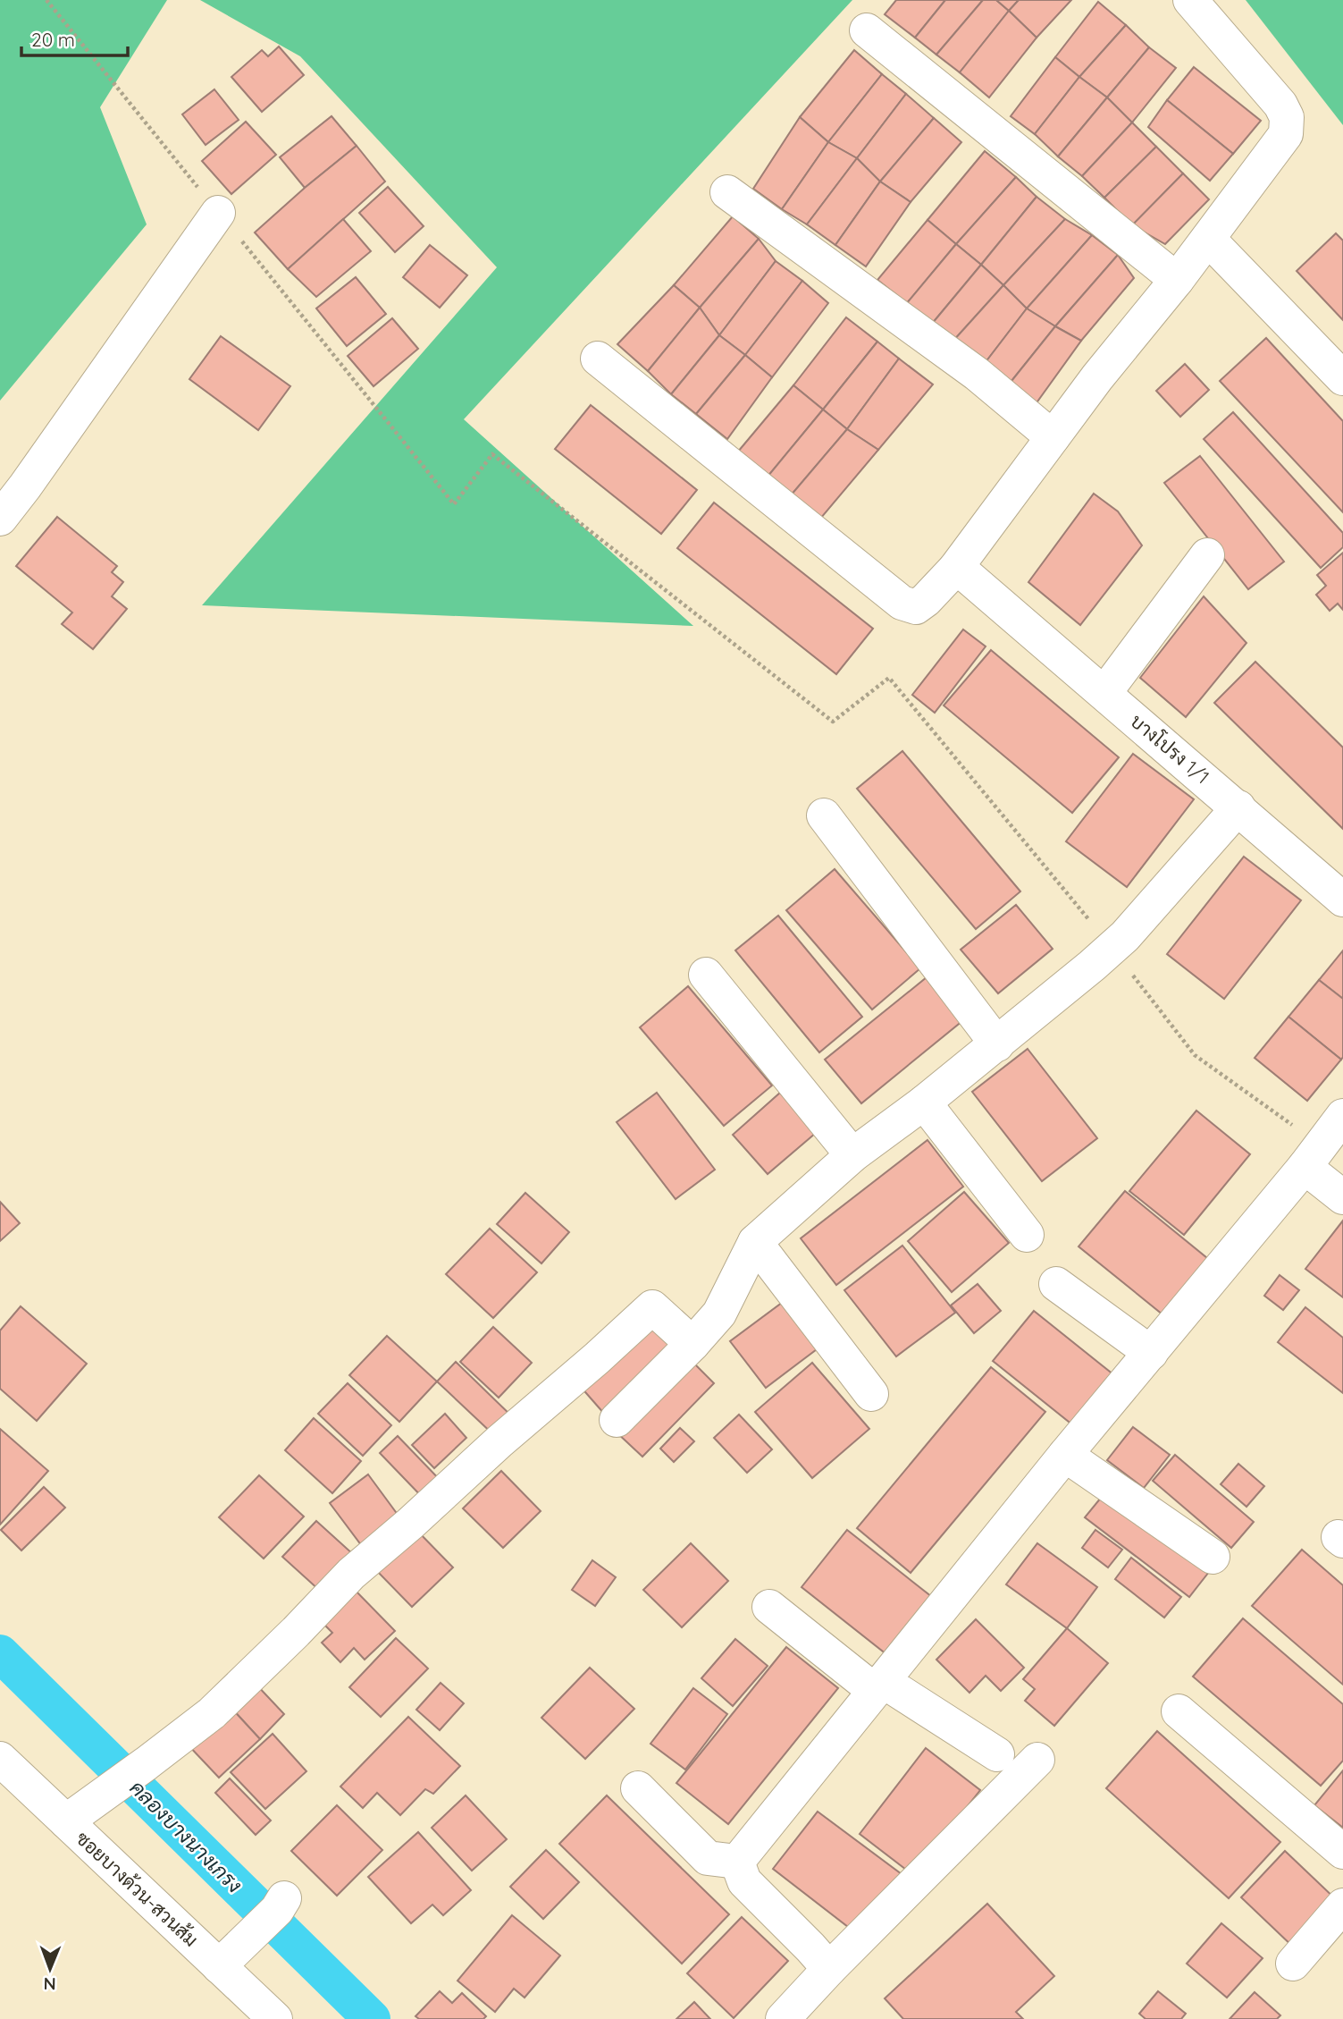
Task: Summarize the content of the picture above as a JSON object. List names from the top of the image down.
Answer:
{
  "streets": {
    "street": ["บางโปรง 1/1", "ซอยบางด้วน-สวนส้ม"]
  },
  "water": ["คลองบางนางเกรง"],
  "scale_bar": "20 m",
  "north": "bottom"
}
